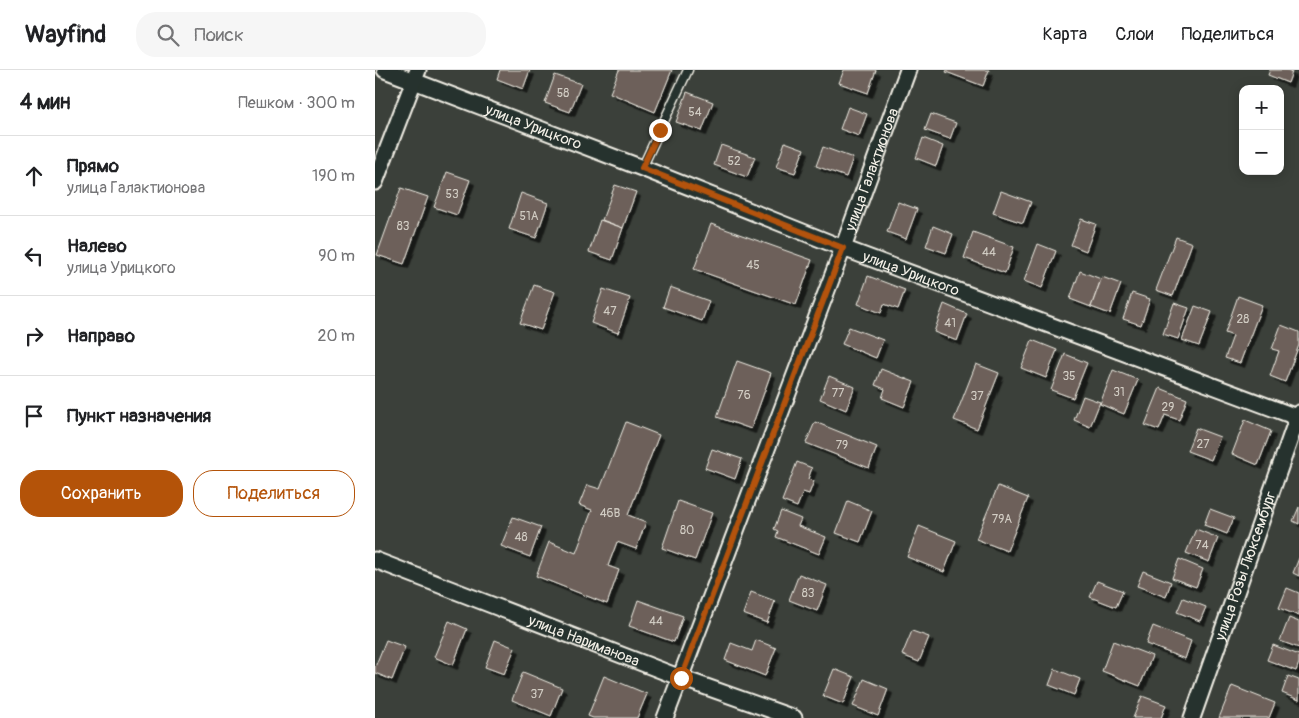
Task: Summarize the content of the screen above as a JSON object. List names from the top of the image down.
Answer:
{
  "streets": {
    "street": [
      "улица Урицкого",
      "улица Галактионова",
      "улица Розы Люксембург",
      "улица Нариманова"
    ]
  },
  "crossings": [
    ["улица Урицкого", "улица Галактионова"],
    ["улица Урицкого", "улица Розы Люксембург"],
    ["улица Галактионова", "улица Нариманова"]
  ],
  "house_numbers": [
    "58",
    "54",
    "52",
    "53",
    "51А",
    "83",
    "44",
    "45",
    "47",
    "28",
    "41",
    "35",
    "31",
    "77",
    "76",
    "37",
    "29",
    "27",
    "79",
    "46В",
    "79А",
    "80",
    "48",
    "74",
    "83",
    "44",
    "37"
  ],
  "page": {
    "header": "Wayfind",
    "search": "Поиск",
    "nav": ["Карта", "Слои", "Поделиться"],
    "heading": ["4 мин", "Пешком · 300 m"],
    "map_buttons": ["+", "−"],
    "list": [
      ["Прямо", "улица Галактионова", "190 m"],
      ["Налево", "улица Урицкого", "90 m"],
      ["Направо", "20 m"],
      "Пункт назначения"
    ],
    "buttons": ["Сохранить", "Поделиться"]
  }
}
